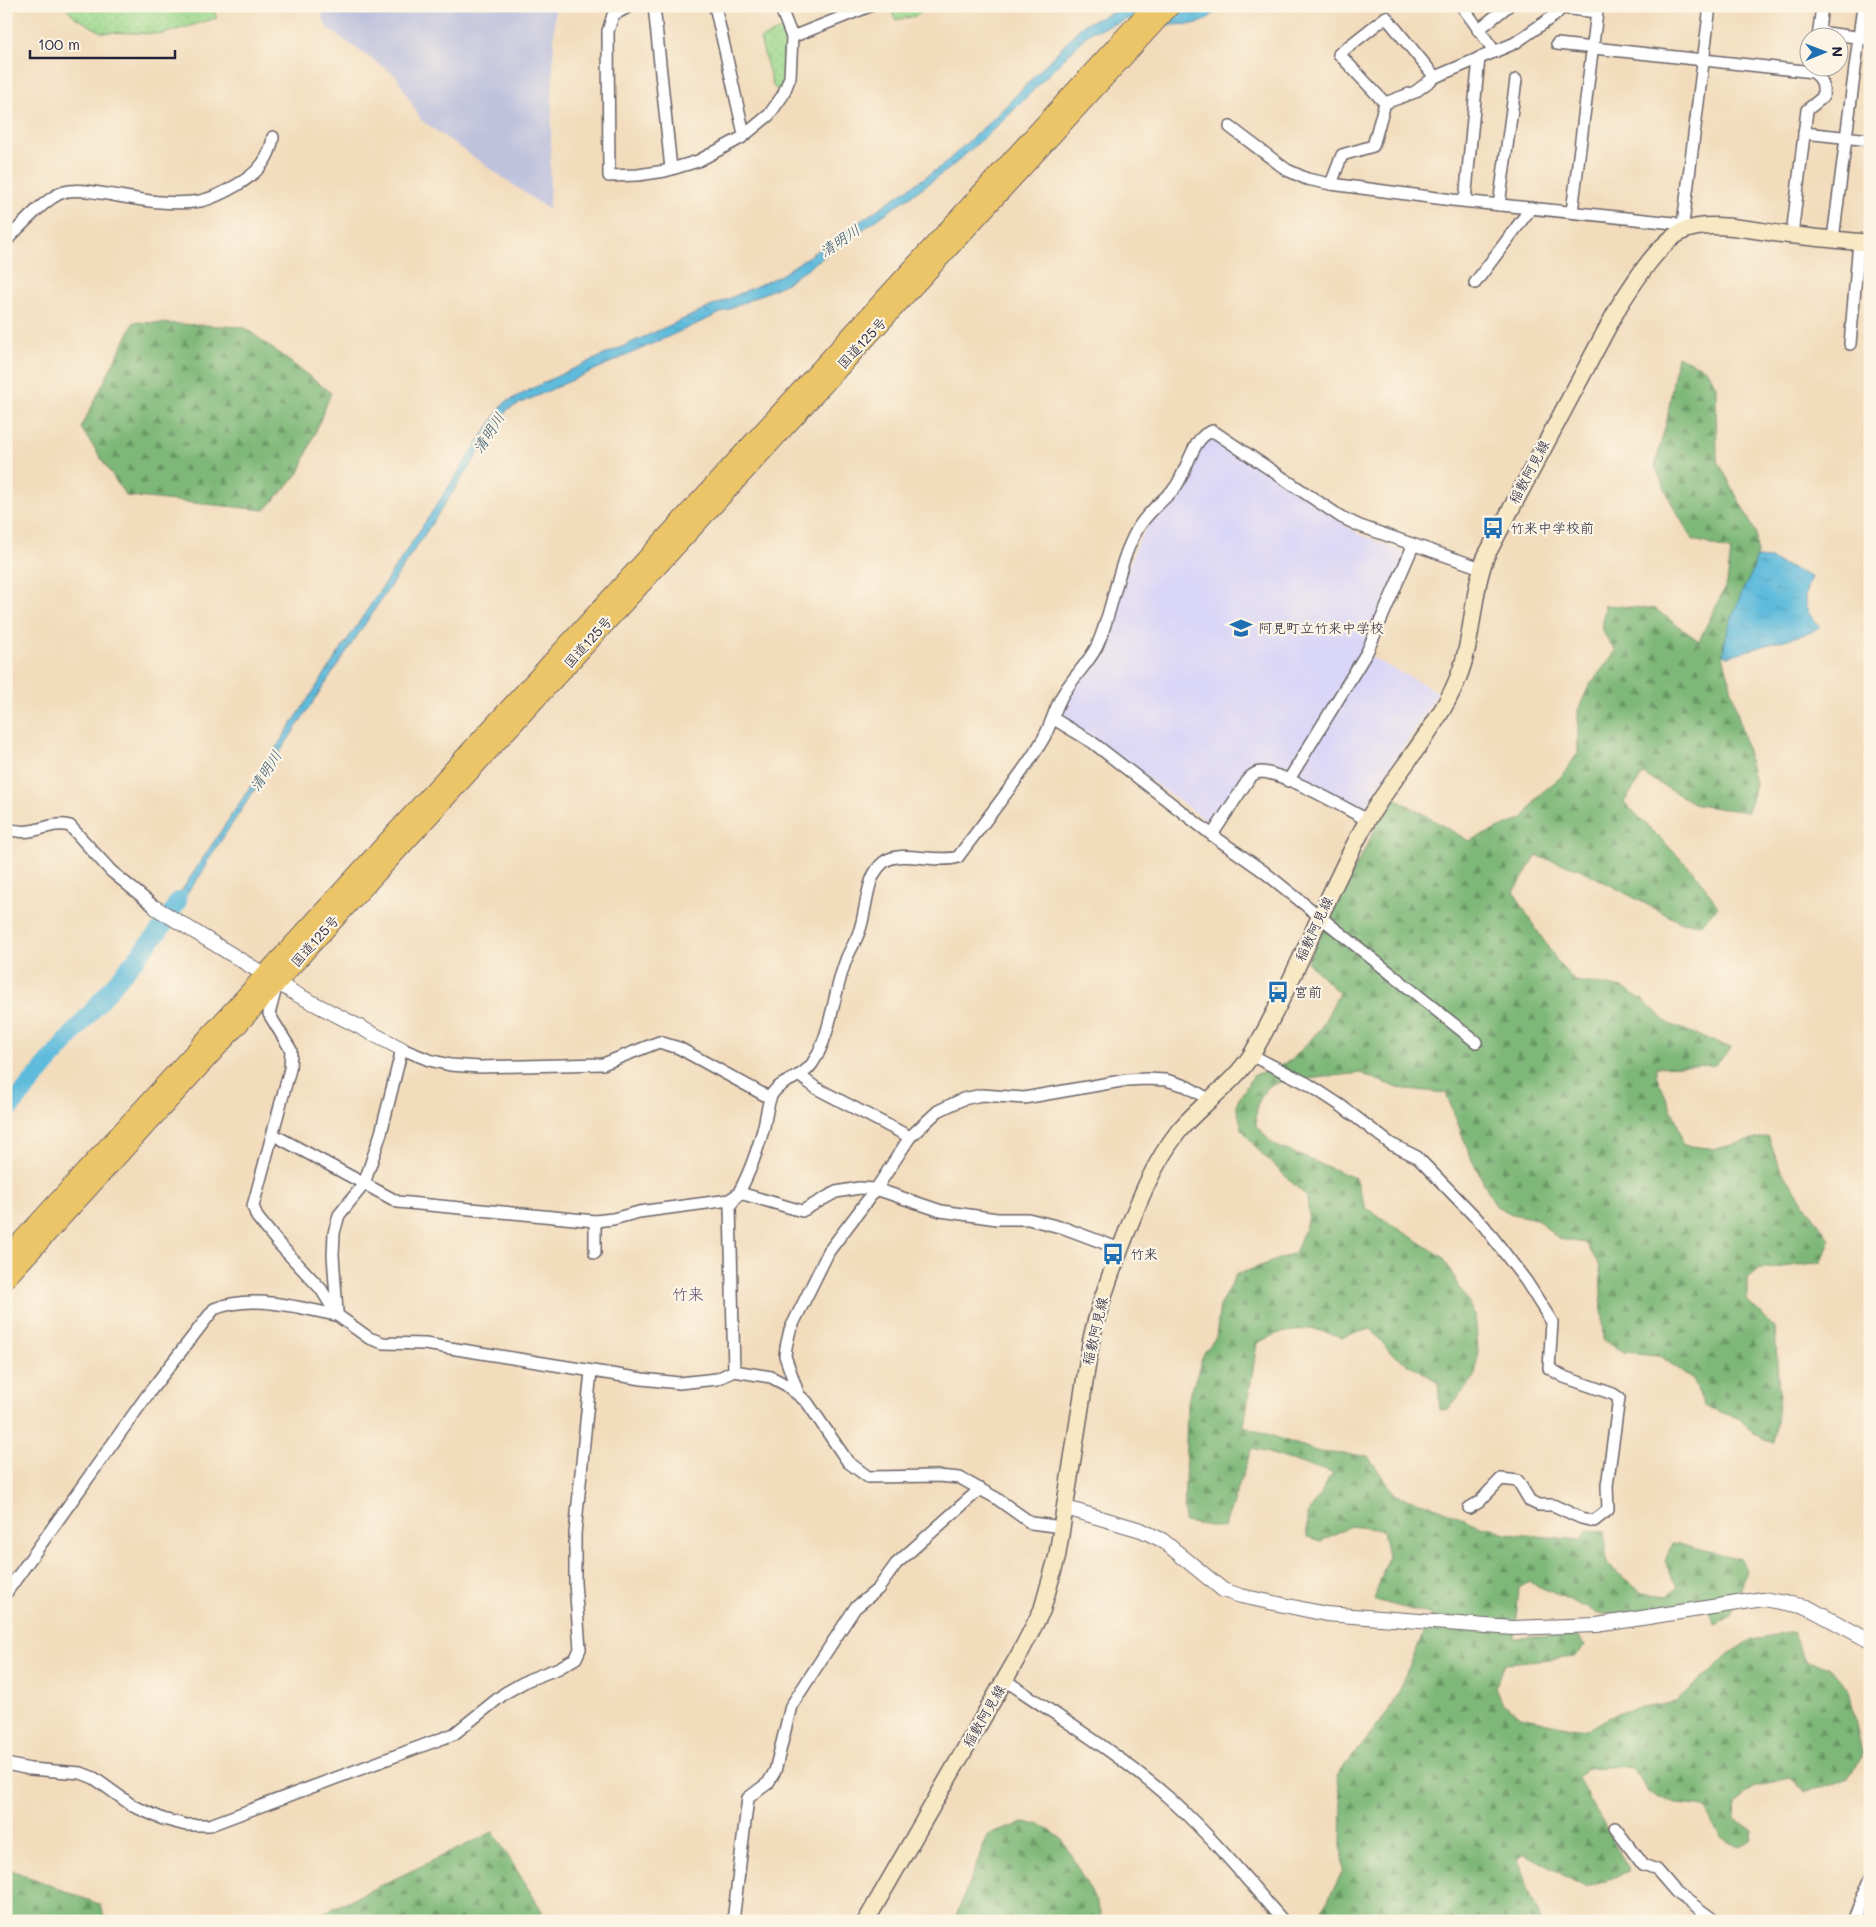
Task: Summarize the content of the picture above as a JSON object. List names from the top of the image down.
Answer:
{
  "streets": {
    "highway": ["国道125号"],
    "main road": ["稲敷阿見線"]
  },
  "districts": ["竹来"],
  "water": ["清明川"],
  "places": {
    "bus stop": ["竹来中学校前", "宮前", "竹来"],
    "school or university": ["阿見町立竹来中学校"]
  },
  "scale_bar": "100 m",
  "north": "right"
}
